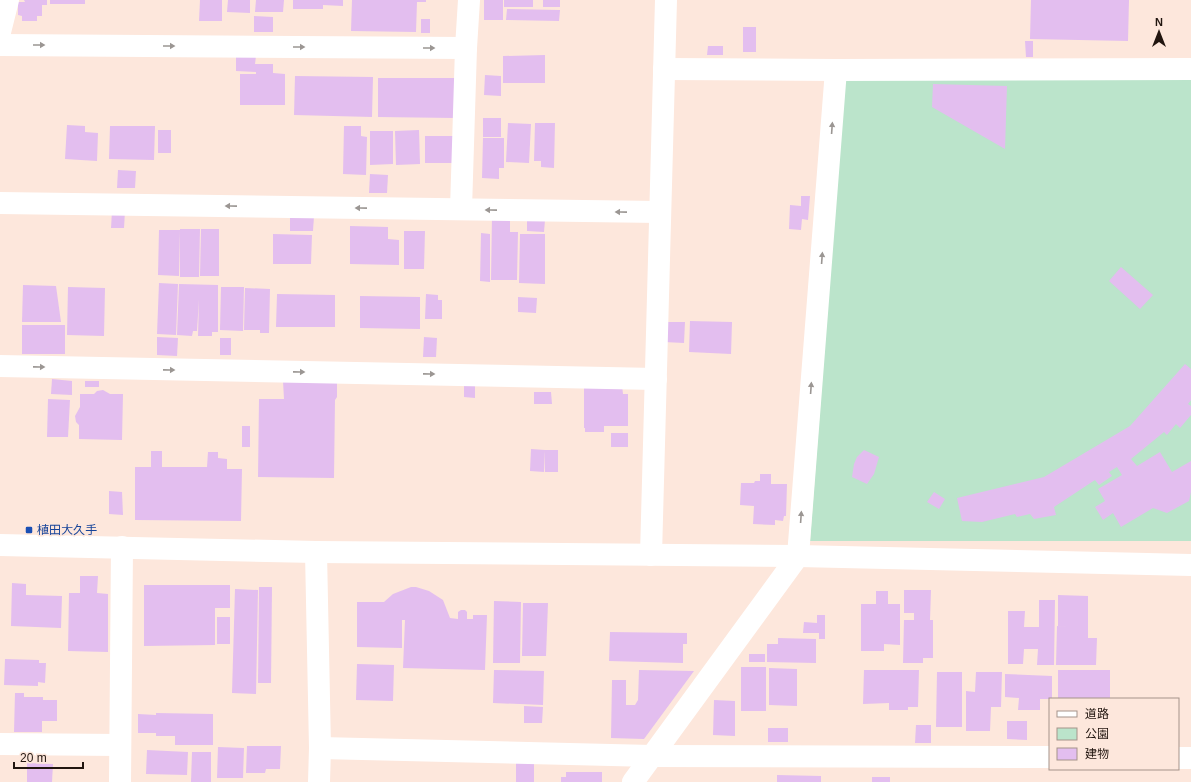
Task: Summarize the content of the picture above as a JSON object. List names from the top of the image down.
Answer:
{
  "places": {
    "transit": ["植田大久手"]
  },
  "legend": ["道路", "公園", "建物"],
  "scale_bar": "20 m",
  "north": "top"
}
